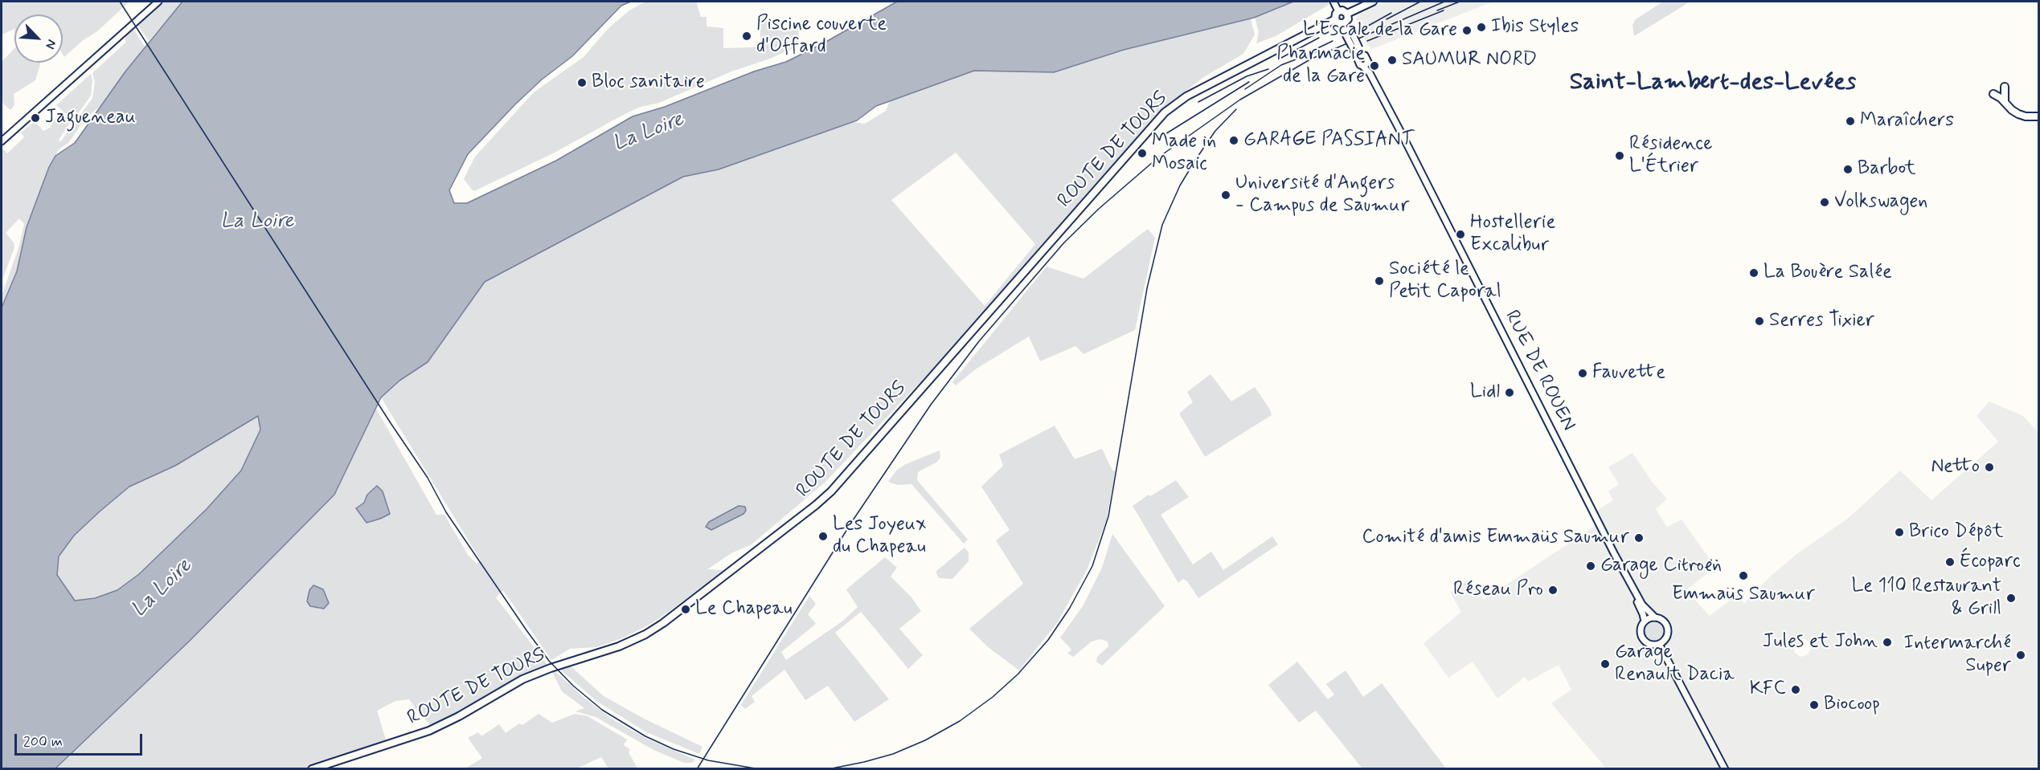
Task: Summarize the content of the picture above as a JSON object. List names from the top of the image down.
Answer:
{
  "streets": {
    "main road": ["ROUTE DE TOURS", "RUE DE ROUEN"]
  },
  "districts": ["Saint-Lambert-des-Levées"],
  "water": ["La Loire"],
  "places": [
    "Ibis Styles",
    "L'Escale de la Gare",
    "Piscine couverte d'Offard",
    "SAUMUR NORD",
    "Pharmacie de la Gare",
    "Bloc sanitaire",
    "Jagueneau",
    "Maraîchers",
    "GARAGE PASSIANT",
    "Made in Mosaic",
    "Résidence L'Étrier",
    "Barbot",
    "Université d'Angers - Campus de Saumur",
    "Volkswagen",
    "Hostellerie Excalibur",
    "La Bouère Salée",
    "Société le Petit Caporal",
    "Serres Tixier",
    "Fauvette",
    "Lidl",
    "Netto",
    "Brico Dépôt",
    "Les Joyeux du Chapeau",
    "Comité d'amis Emmaüs Saumur",
    "Écoparc",
    "Garage Citroën",
    "Emmaüs Saumur",
    "Réseau Pro",
    "Le 110 Restaurant & Grill",
    "Le Chapeau",
    "Jules et John",
    "Intermarché Super",
    "Garage Renault Dacia",
    "KFC",
    "Biocoop"
  ],
  "scale_bar": "200 m",
  "north": "bottom right"
}
